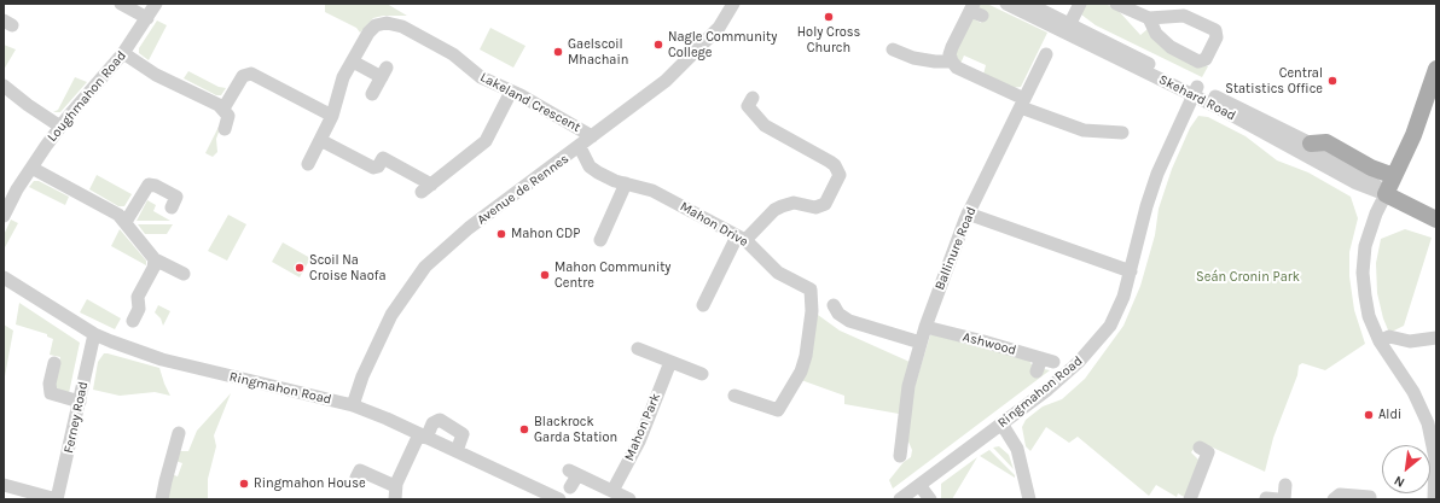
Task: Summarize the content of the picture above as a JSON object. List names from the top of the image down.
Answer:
{
  "streets": {
    "main road": ["Skehard Road"],
    "street": [
      "Loughmahon Road",
      "Lakeland Crescent",
      "Avenue de Rennes",
      "Mahon Drive",
      "Ballinure Road",
      "Ashwood",
      "Ringmahon Road",
      "Ferney Road",
      "Mahon Park"
    ]
  },
  "crossings": [
    ["Skehard Road", "Ringmahon Road"],
    ["Lakeland Crescent", "Avenue de Rennes"],
    ["Avenue de Rennes", "Mahon Drive"],
    ["Avenue de Rennes", "Ringmahon Road"],
    ["Ballinure Road", "Ashwood"],
    ["Ringmahon Road", "Ferney Road"]
  ],
  "parks": ["Seán Cronin Park"],
  "places": [
    "Holy Cross Church",
    "Nagle Community College",
    "Gaelscoil Mhachain",
    "Central Statistics Office",
    "Mahon CDP",
    "Scoil Na Croise Naofa",
    "Mahon Community Centre",
    "Aldi",
    "Blackrock Garda Station",
    "Ringmahon House"
  ],
  "north": "bottom left"
}
